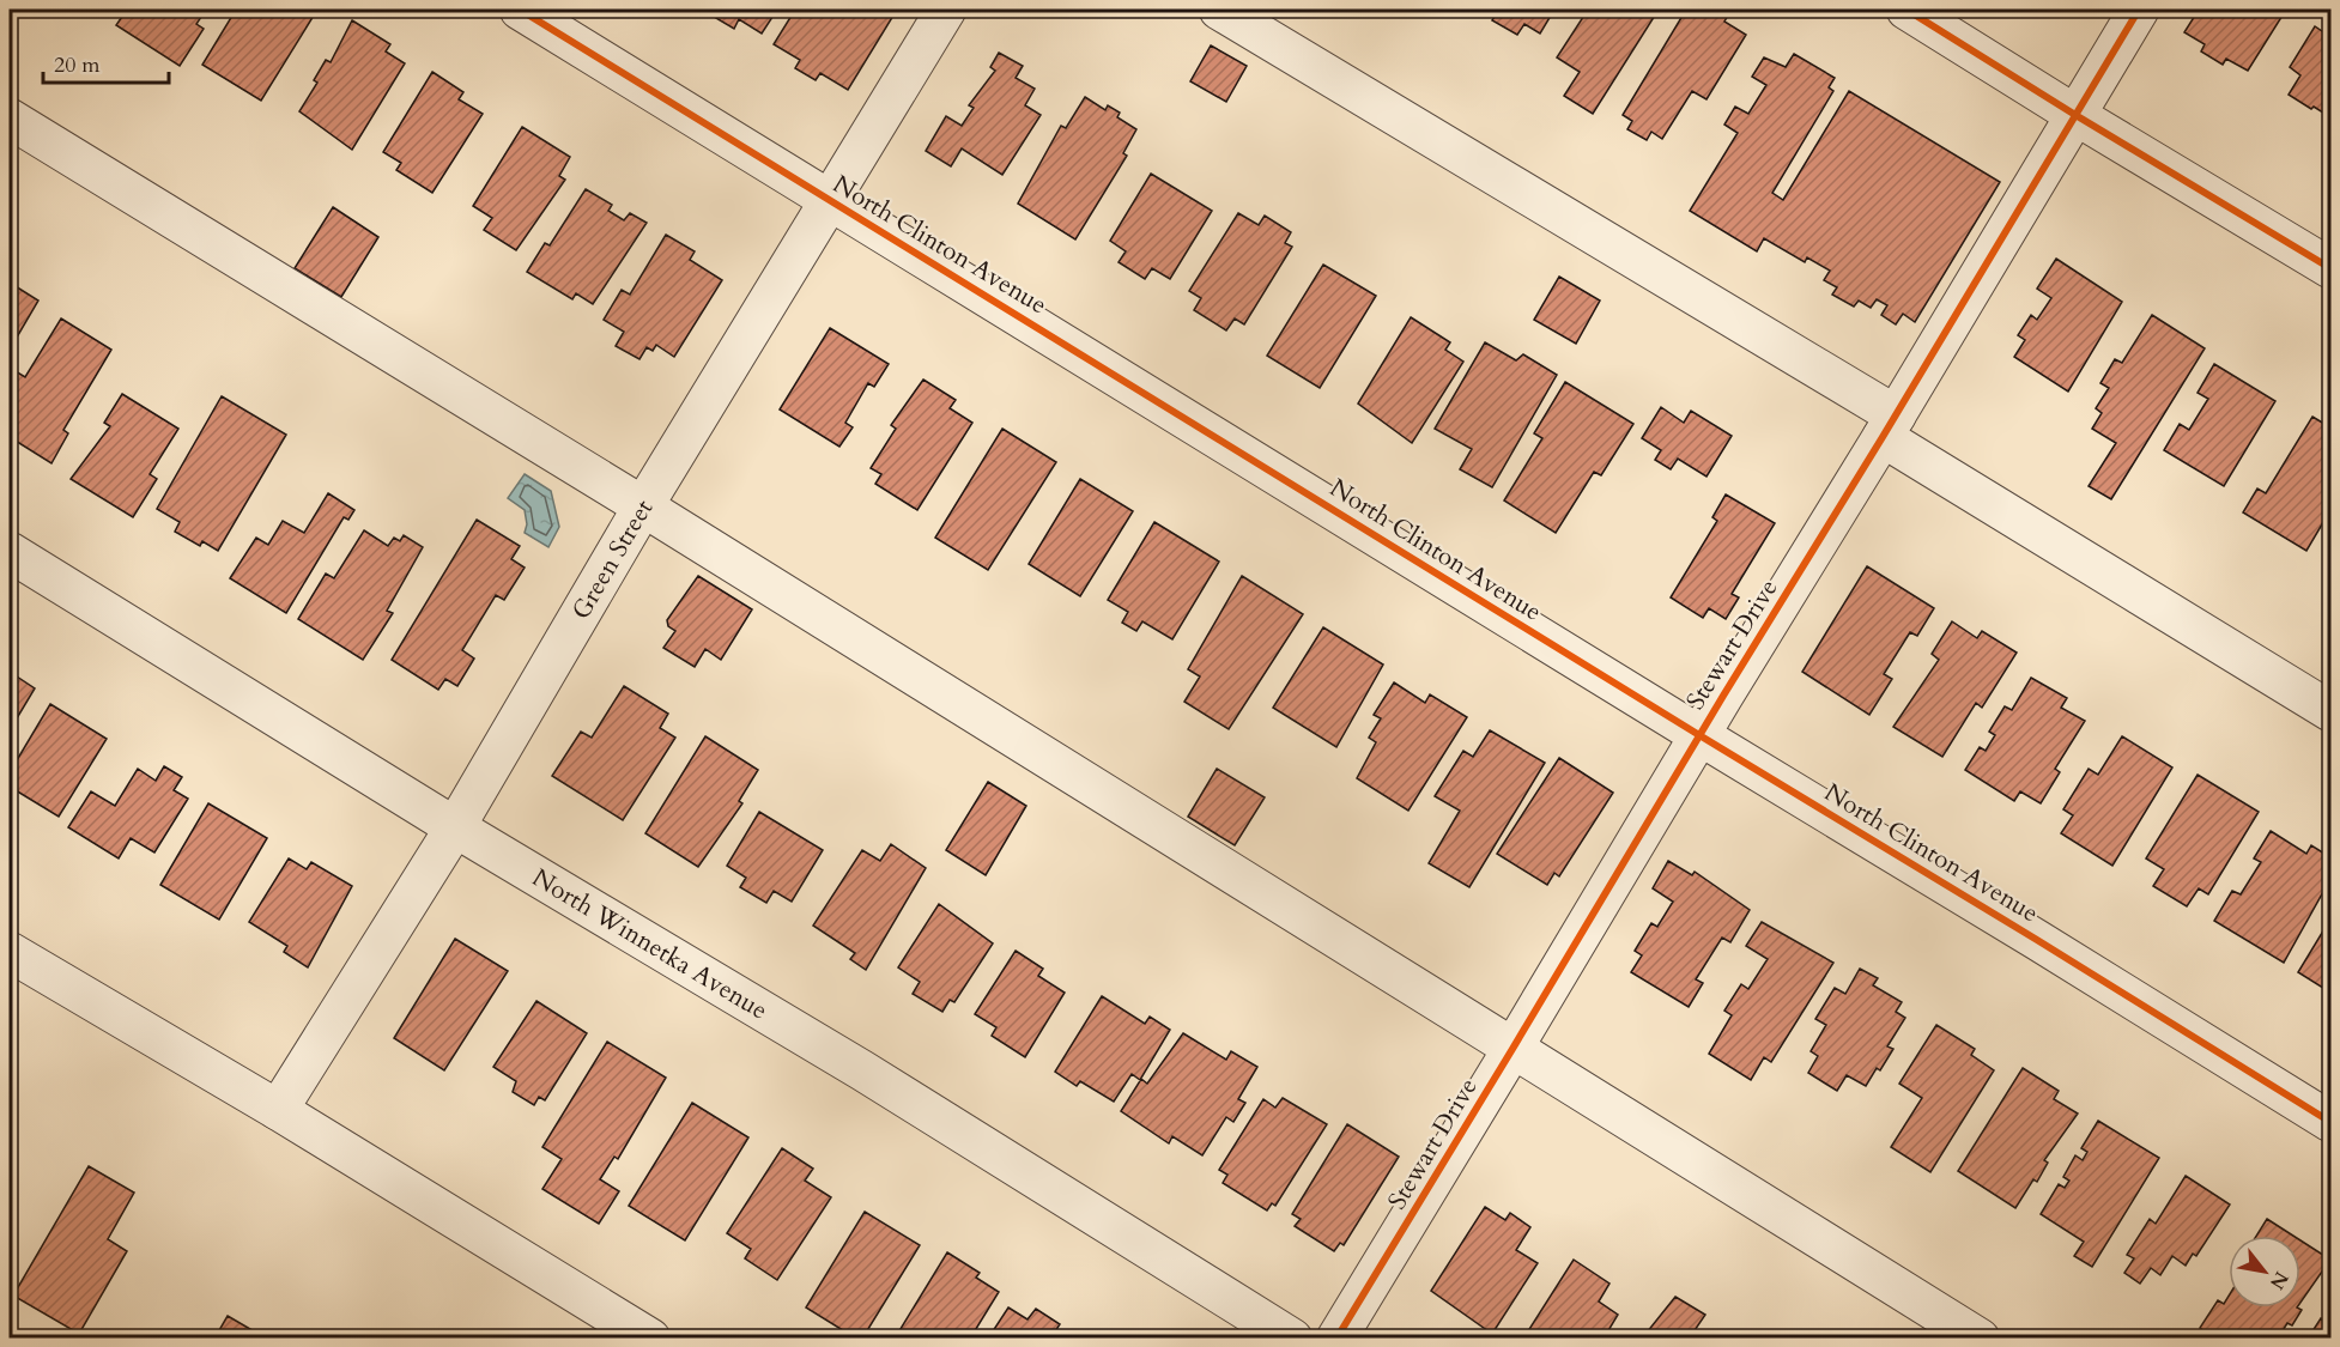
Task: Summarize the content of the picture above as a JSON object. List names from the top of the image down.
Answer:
{
  "streets": {
    "street": [
      "North Clinton Avenue",
      "Green Street",
      "Stewart Drive",
      "North Winnetka Avenue"
    ]
  },
  "crossings": [
    ["North Clinton Avenue", "Green Street"],
    ["North Clinton Avenue", "Stewart Drive"],
    ["Green Street", "North Winnetka Avenue"]
  ],
  "scale_bar": "20 m",
  "north": "bottom right"
}
